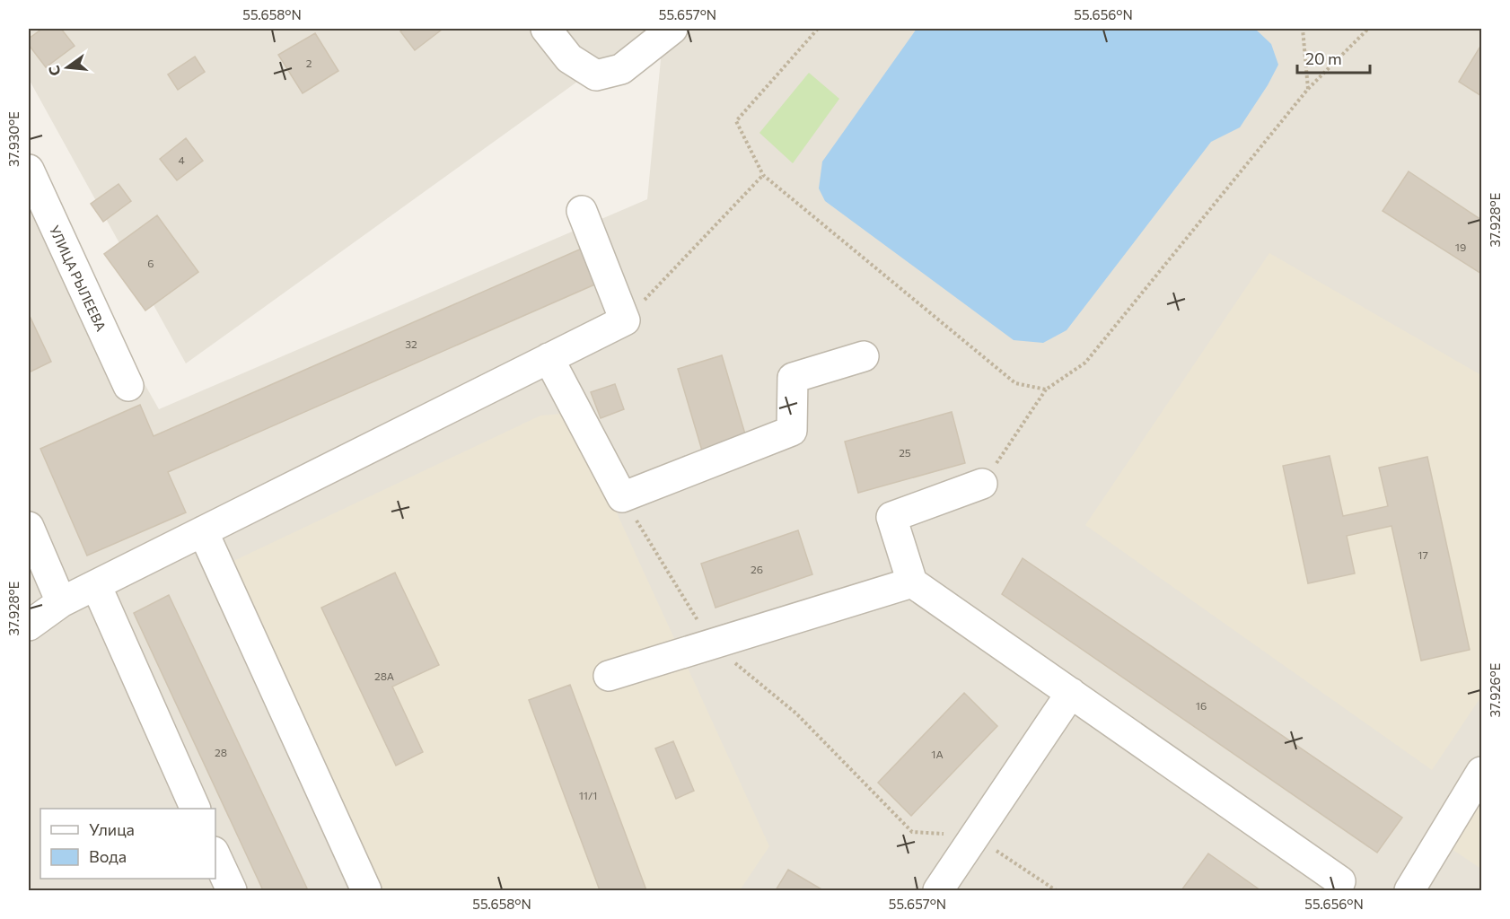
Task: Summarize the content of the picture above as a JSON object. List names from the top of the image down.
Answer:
{
  "streets": {
    "street": ["УЛИЦА РЫЛЕЕВА"]
  },
  "house_numbers": [
    "2",
    "4",
    "19",
    "6",
    "32",
    "25",
    "17",
    "26",
    "28А",
    "16",
    "28",
    "1А",
    "11/1"
  ],
  "legend": ["Улица", "Вода"],
  "scale_bar": "20 m",
  "north": "left",
  "coordinates": [
    "55.658°N",
    "55.657°N",
    "55.656°N",
    "37.930°E",
    "37.928°E",
    "37.926°E"
  ]
}
